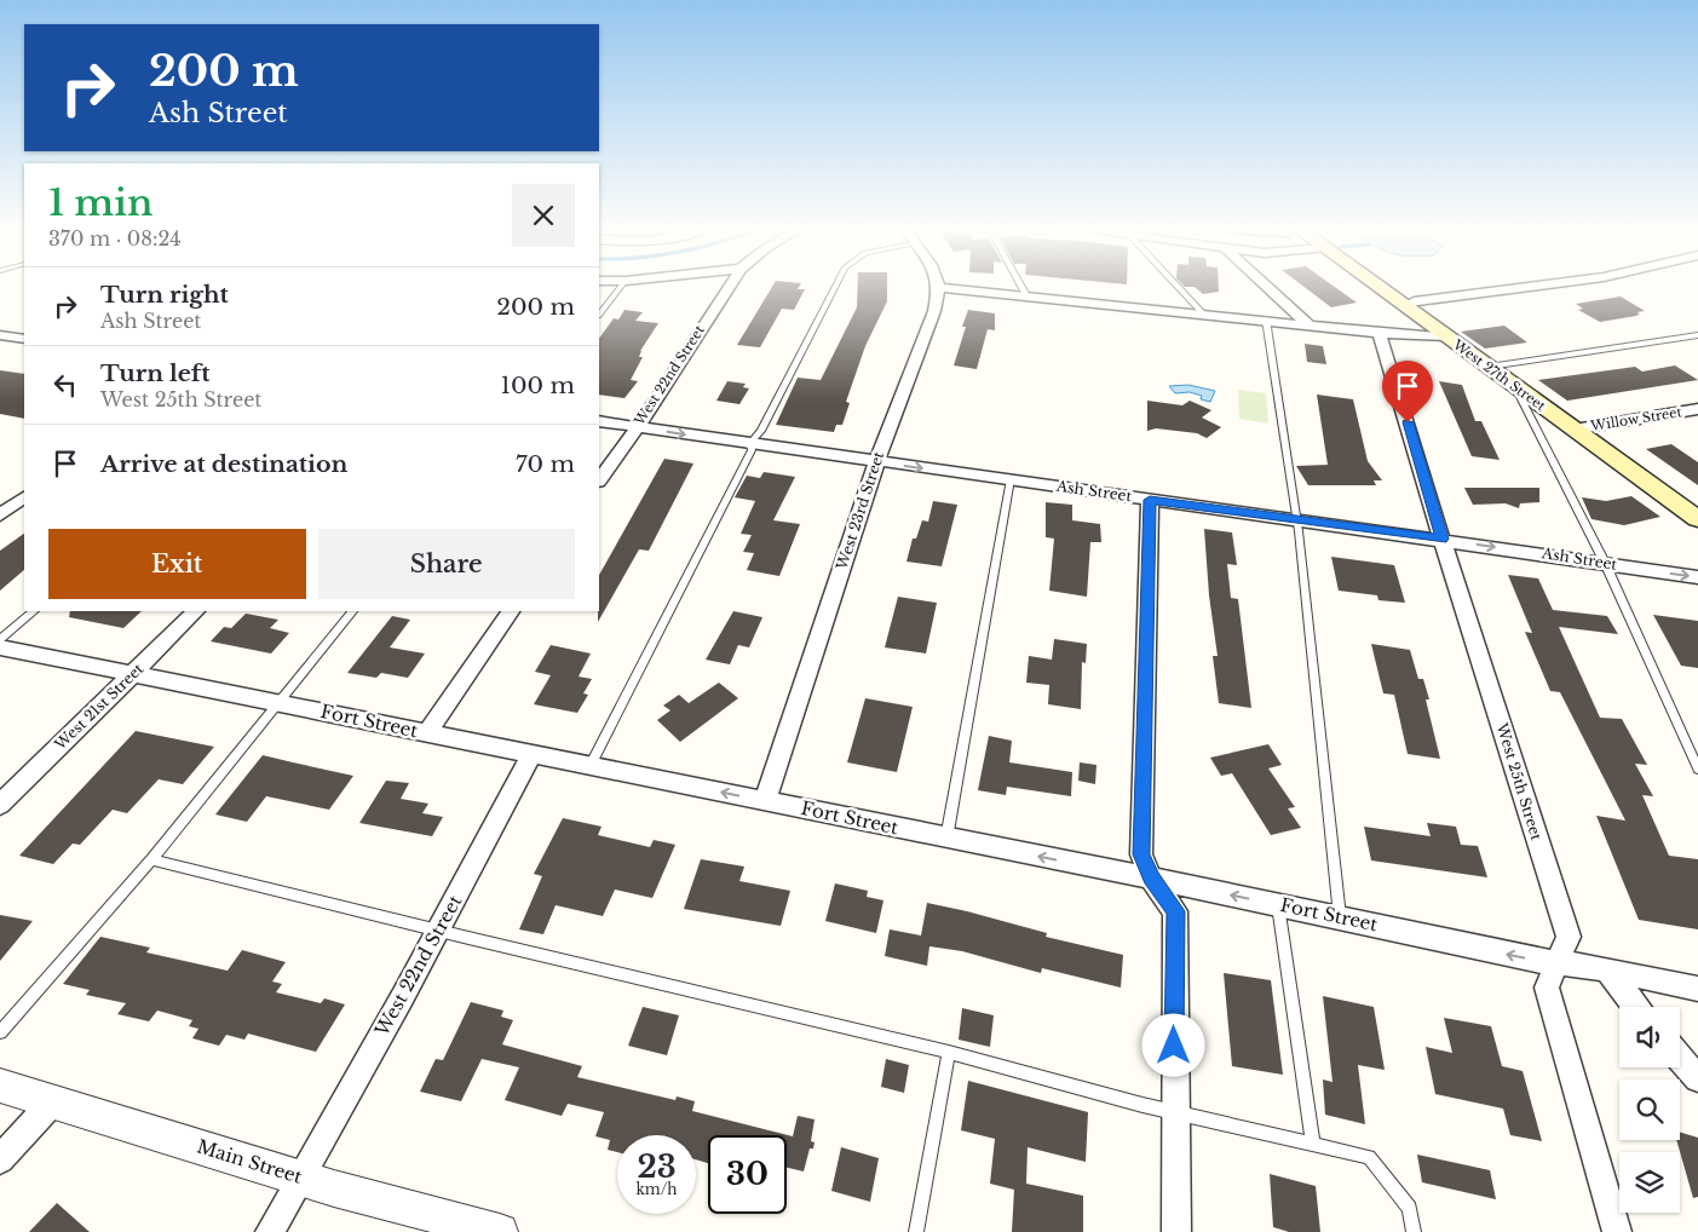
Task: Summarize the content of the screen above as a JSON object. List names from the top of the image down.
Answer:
{
  "streets": {
    "main road": ["West 27th Street"],
    "street": [
      "West 22nd Street",
      "Willow Street",
      "Ash Street",
      "West 23rd Street",
      "West 21st Street",
      "Fort Street",
      "West 25th Street",
      "Main Street"
    ]
  },
  "crossings": [
    ["West 22nd Street", "Ash Street"],
    ["West 22nd Street", "Fort Street"],
    ["West 22nd Street", "Main Street"],
    ["West 27th Street", "Willow Street"],
    ["Ash Street", "West 23rd Street"],
    ["Ash Street", "West 25th Street"],
    ["West 23rd Street", "Fort Street"],
    ["West 21st Street", "Fort Street"],
    ["Fort Street", "West 25th Street"]
  ],
  "one_way": ["Ash Street", "Fort Street"],
  "page": {
    "turn": ["200 m", "Ash Street"],
    "heading": ["1 min", "370 m · 08:24"],
    "list": [
      {
        "name": "Turn right",
        "note": "Ash Street",
        "value": "200 m"
      },
      {
        "name": "Turn left",
        "note": "West 25th Street",
        "value": "100 m"
      },
      {
        "name": "Arrive at destination",
        "value": "70 m"
      }
    ],
    "buttons": ["Exit", "Share"],
    "speed": "23 km/h",
    "limit": "30"
  }
}
